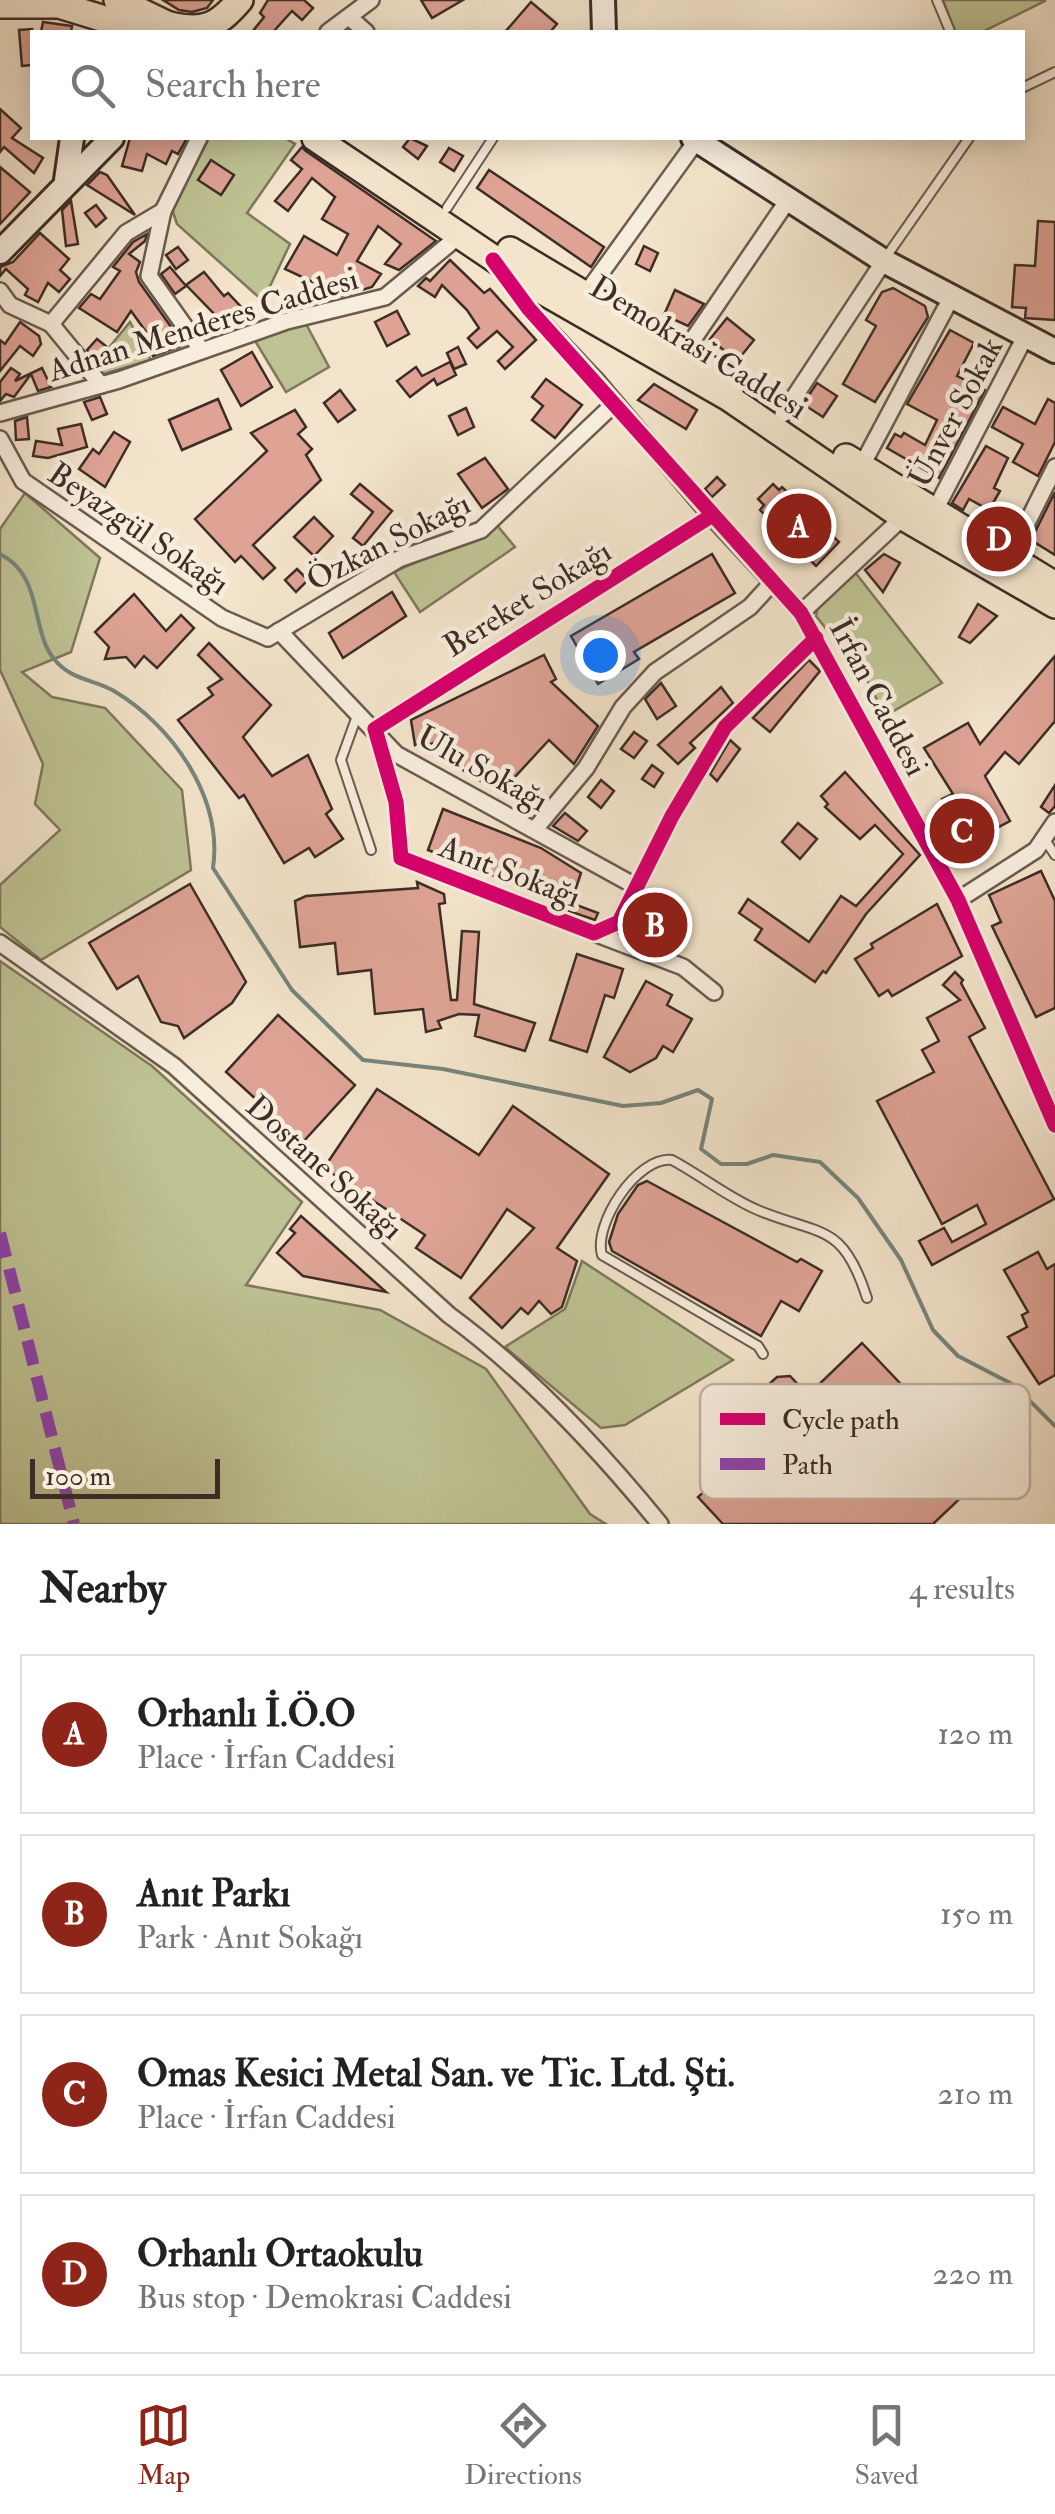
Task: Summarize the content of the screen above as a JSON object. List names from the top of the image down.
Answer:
{
  "streets": {
    "main road": ["Demokrasi Caddesi"],
    "street": [
      "Adnan Menderes Caddesi",
      "Ünver Sokak",
      "Beyazgül Sokağı",
      "Özkan Sokağı",
      "Bereket Sokağı",
      "İrfan Caddesi",
      "Ulu Sokağı",
      "Anıt Sokağı",
      "Dostane Sokağı"
    ]
  },
  "crossings": [
    ["Adnan Menderes Caddesi", "Demokrasi Caddesi"],
    ["Demokrasi Caddesi", "Ünver Sokak"],
    ["Demokrasi Caddesi", "İrfan Caddesi"],
    ["Beyazgül Sokağı", "Özkan Sokağı"],
    ["Beyazgül Sokağı", "Ulu Sokağı"],
    ["Özkan Sokağı", "İrfan Caddesi"],
    ["Özkan Sokağı", "Ulu Sokağı"],
    ["Bereket Sokağı", "İrfan Caddesi"],
    ["Bereket Sokağı", "Ulu Sokağı"],
    ["Bereket Sokağı", "Anıt Sokağı"],
    ["İrfan Caddesi", "Anıt Sokağı"],
    ["Ulu Sokağı", "Anıt Sokağı"]
  ],
  "legend": ["Cycle path", "Path"],
  "scale_bar": "100 m",
  "page": {
    "search": "Search here",
    "pins": [
      "A",
      "D",
      "C",
      "B"
    ],
    "scale": "100 m",
    "heading": ["Nearby", "4 results"],
    "list": [
      {
        "mark": "A",
        "name": "Orhanlı İ.Ö.O",
        "note": "Place · İrfan Caddesi",
        "value": "120 m"
      },
      {
        "mark": "B",
        "name": "Anıt Parkı",
        "note": "Park · Anıt Sokağı",
        "value": "150 m"
      },
      {
        "mark": "C",
        "name": "Omas Kesici Metal San. ve Tic. Ltd. Şti.",
        "note": "Place · İrfan Caddesi",
        "value": "210 m"
      },
      {
        "mark": "D",
        "name": "Orhanlı Ortaokulu",
        "note": "Bus stop · Demokrasi Caddesi",
        "value": "220 m"
      }
    ],
    "nav": ["Map", "Directions", "Saved"]
  }
}
